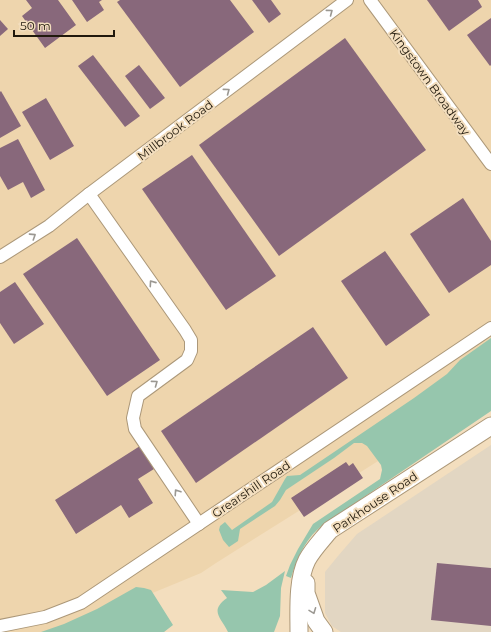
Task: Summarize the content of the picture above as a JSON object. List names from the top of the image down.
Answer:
{
  "streets": {
    "street": [
      "Kingstown Broadway",
      "Millbrook Road",
      "Grearshill Road",
      "Parkhouse Road"
    ]
  },
  "one_way": ["Millbrook Road"],
  "scale_bar": "50 m"
}
